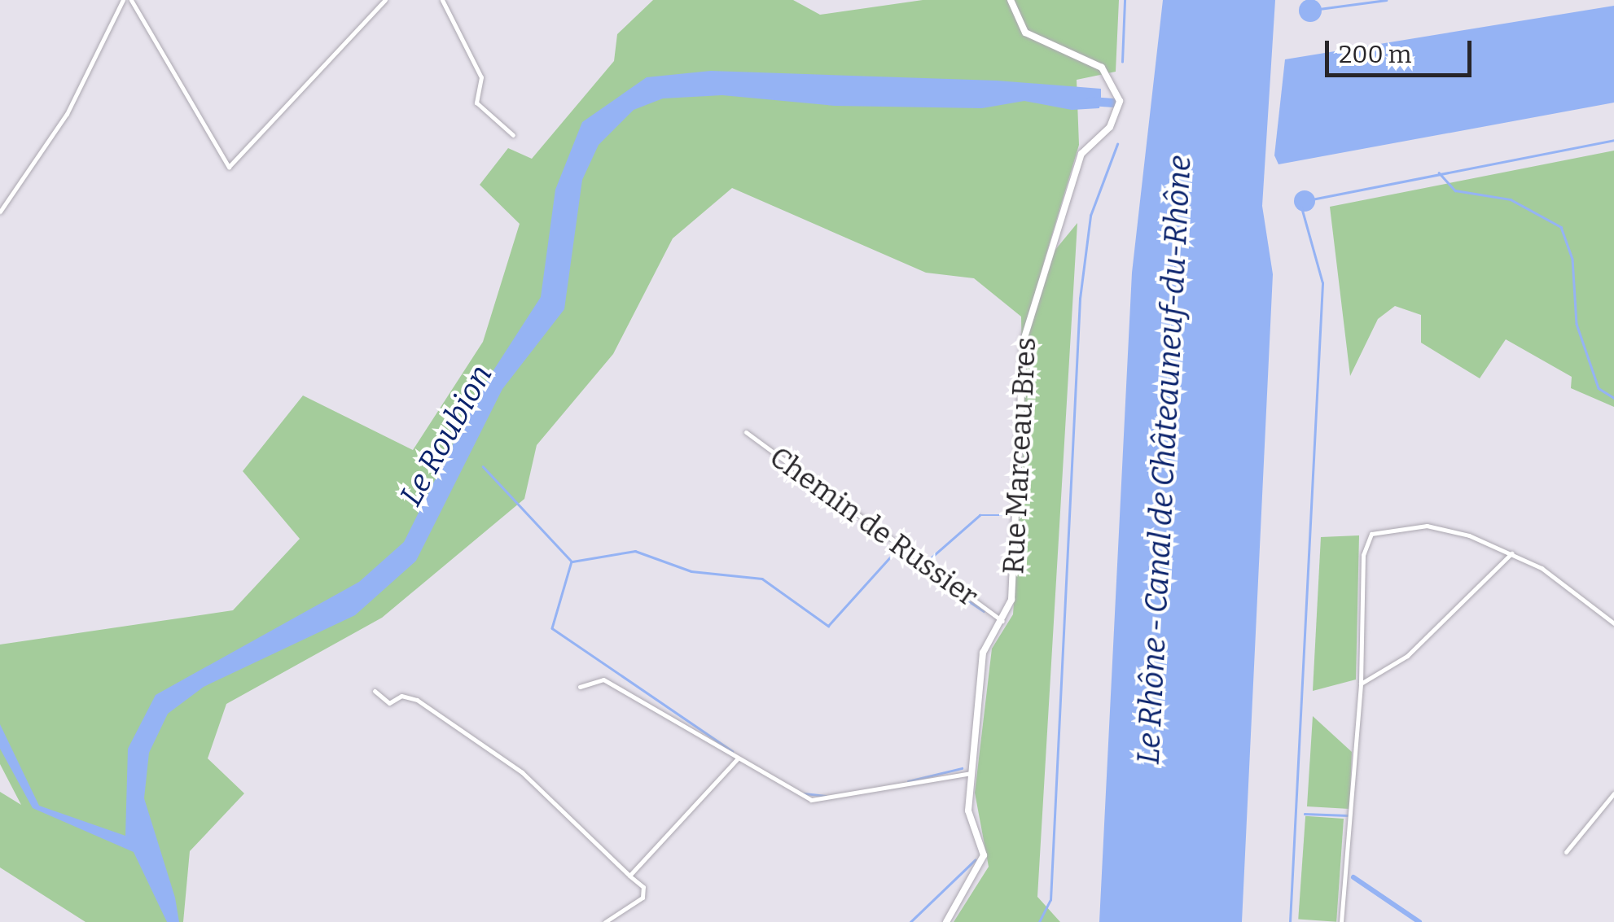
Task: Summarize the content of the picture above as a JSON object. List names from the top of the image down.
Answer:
{
  "streets": {
    "street": ["Rue Marceau Bres", "Chemin de Russier"]
  },
  "crossings": [
    ["Rue Marceau Bres", "Chemin de Russier"]
  ],
  "water": ["Le Roubion", "Le Rhône - Canal de Châteauneuf-du-Rhône"],
  "scale_bar": "200 m"
}
